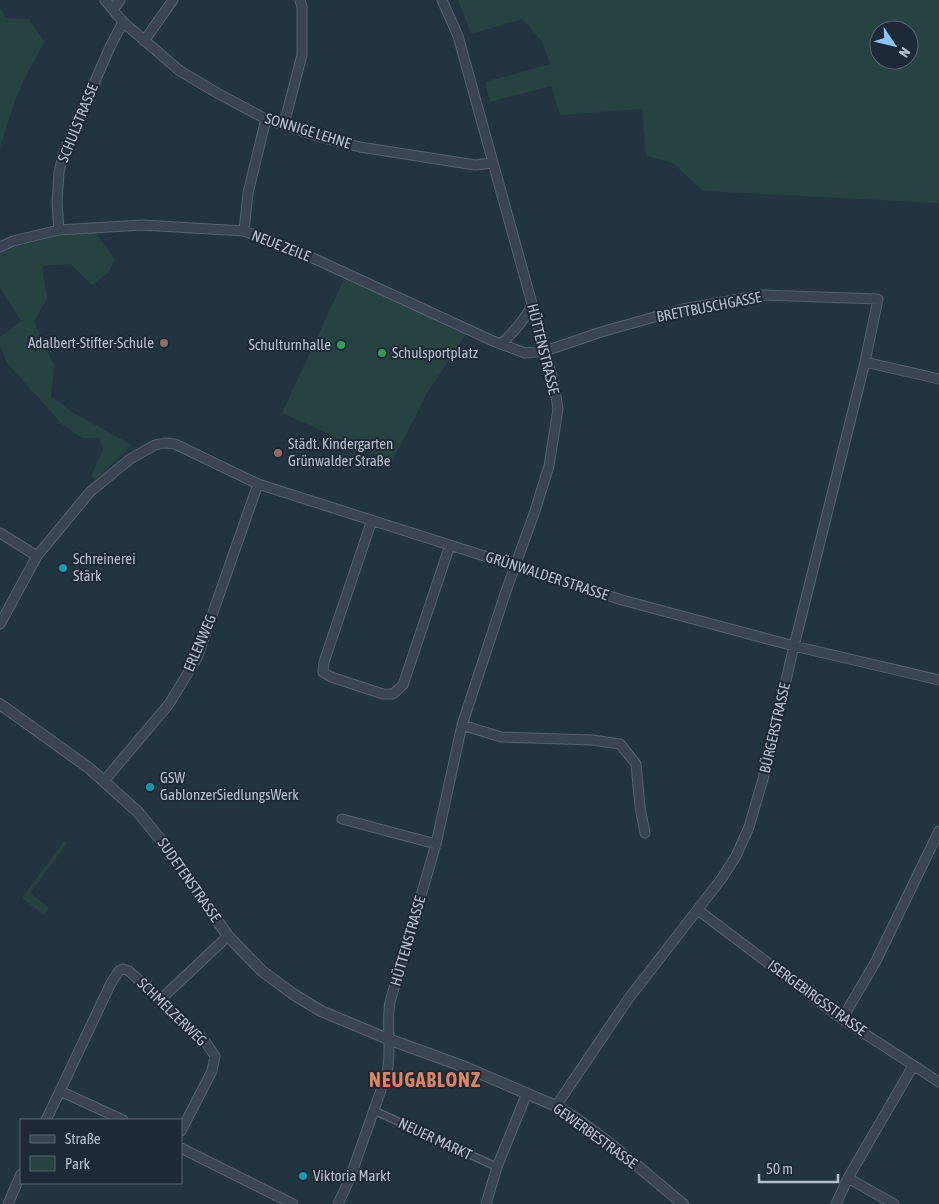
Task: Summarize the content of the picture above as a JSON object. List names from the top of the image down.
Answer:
{
  "streets": {
    "street": [
      "SCHULSTRASSE",
      "SONNIGE LEHNE",
      "NEUE ZEILE",
      "BRETTBUSCHGASSE",
      "HÜTTENSTRASSE",
      "GRÜNWALDER STRASSE",
      "ERLENWEG",
      "BÜRGERSTRASSE",
      "SUDETENSTRASSE",
      "ISERGEBIRGSSTRASSE",
      "SCHMELZERWEG",
      "GEWERBESTRASSE",
      "NEUER MARKT"
    ]
  },
  "crossings": [
    ["SCHULSTRASSE", "SONNIGE LEHNE"],
    ["SCHULSTRASSE", "NEUE ZEILE"],
    ["SONNIGE LEHNE", "HÜTTENSTRASSE"],
    ["NEUE ZEILE", "BRETTBUSCHGASSE"],
    ["NEUE ZEILE", "HÜTTENSTRASSE"],
    ["BRETTBUSCHGASSE", "HÜTTENSTRASSE"],
    ["BRETTBUSCHGASSE", "BÜRGERSTRASSE"],
    ["HÜTTENSTRASSE", "GRÜNWALDER STRASSE"],
    ["HÜTTENSTRASSE", "SUDETENSTRASSE"],
    ["HÜTTENSTRASSE", "GEWERBESTRASSE"],
    ["HÜTTENSTRASSE", "NEUER MARKT"],
    ["GRÜNWALDER STRASSE", "ERLENWEG"],
    ["GRÜNWALDER STRASSE", "BÜRGERSTRASSE"],
    ["ERLENWEG", "SUDETENSTRASSE"],
    ["BÜRGERSTRASSE", "ISERGEBIRGSSTRASSE"],
    ["BÜRGERSTRASSE", "GEWERBESTRASSE"],
    ["SUDETENSTRASSE", "GEWERBESTRASSE"]
  ],
  "districts": ["NEUGABLONZ"],
  "places": [
    "Adalbert-Stifter-Schule",
    "Schulturnhalle",
    "Schulsportplatz",
    "Städt. Kindergarten Grünwalder Straße",
    "Schreinerei Stärk",
    "GSW GablonzerSiedlungsWerk",
    "Viktoria Markt"
  ],
  "legend": ["Straße", "Park"],
  "scale_bar": "50 m",
  "north": "bottom right"
}
